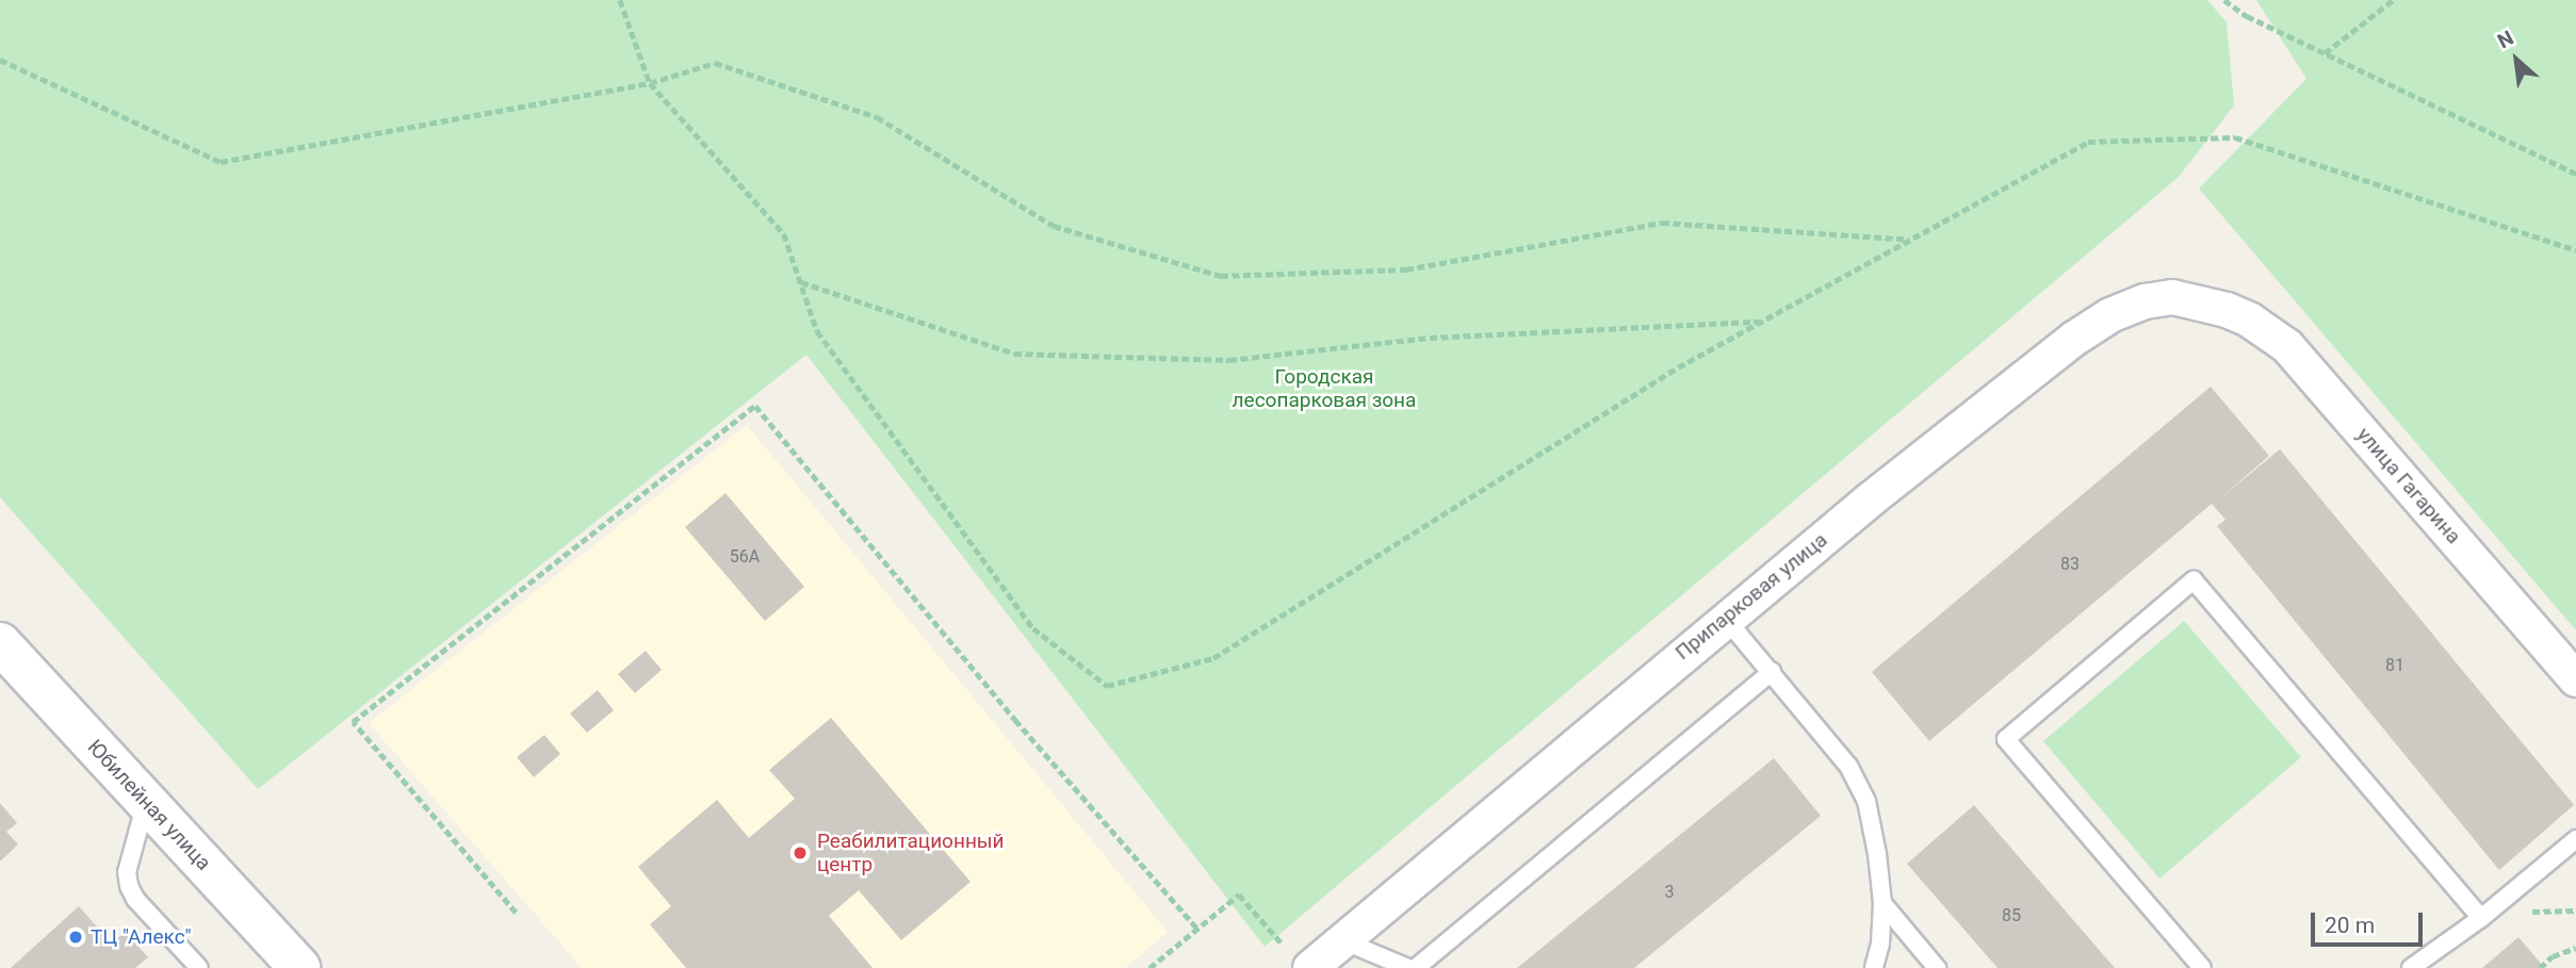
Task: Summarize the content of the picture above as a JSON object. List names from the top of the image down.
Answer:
{
  "streets": {
    "street": ["улица Гагарина", "Припарковая улица", "Юбилейная улица"]
  },
  "crossings": [
    ["улица Гагарина", "Припарковая улица"]
  ],
  "parks": ["Городская лесопарковая зона"],
  "places": ["Реабилитационный центр", "ТЦ \"Алекс\""],
  "house_numbers": [
    "56А",
    "83",
    "81",
    "3",
    "85"
  ],
  "scale_bar": "20 m",
  "north": "top left"
}
